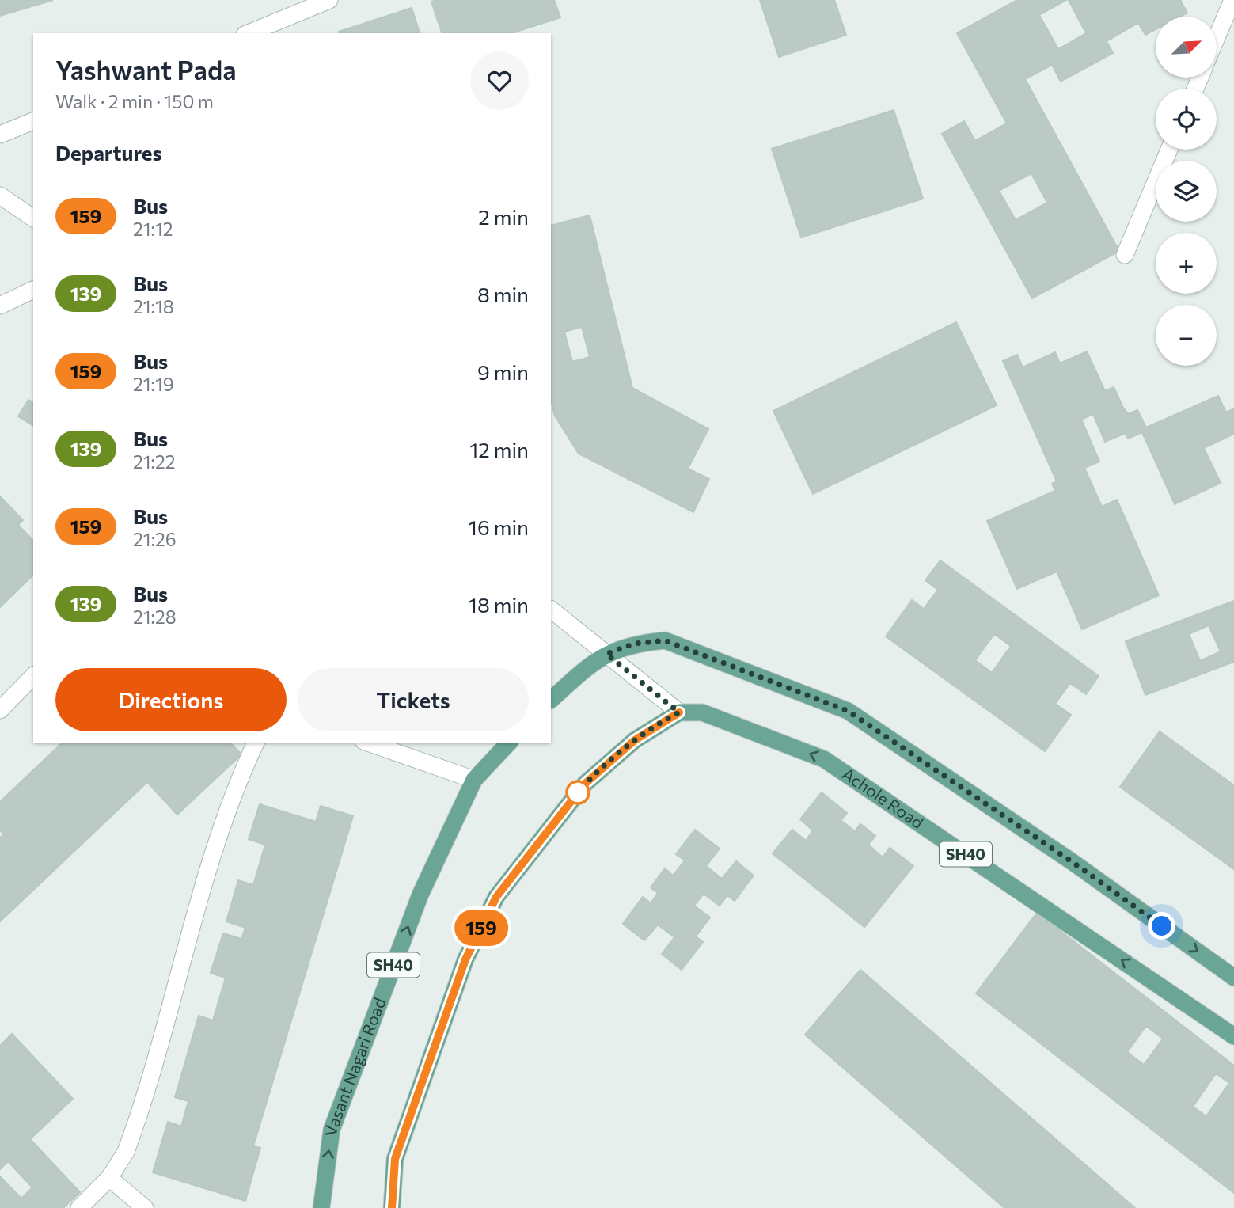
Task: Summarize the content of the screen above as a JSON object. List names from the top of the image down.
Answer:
{
  "streets": {
    "main road": ["Achole Road", "SH40", "Vasant Nagari Road"]
  },
  "lines": ["bus line 159"],
  "north": "top right",
  "page": {
    "on_map": "159",
    "map_buttons": ["+", "−"],
    "heading": [
      ["Yashwant Pada", "Walk · 2 min · 150 m"],
      "Departures"
    ],
    "list": [
      {
        "mark": "159",
        "name": "Bus",
        "note": "21:12",
        "value": "2 min"
      },
      {
        "mark": "139",
        "name": "Bus",
        "note": "21:18",
        "value": "8 min"
      },
      {
        "mark": "159",
        "name": "Bus",
        "note": "21:19",
        "value": "9 min"
      },
      {
        "mark": "139",
        "name": "Bus",
        "note": "21:22",
        "value": "12 min"
      },
      {
        "mark": "159",
        "name": "Bus",
        "note": "21:26",
        "value": "16 min"
      },
      {
        "mark": "139",
        "name": "Bus",
        "note": "21:28",
        "value": "18 min"
      }
    ],
    "buttons": ["Directions", "Tickets"]
  }
}
